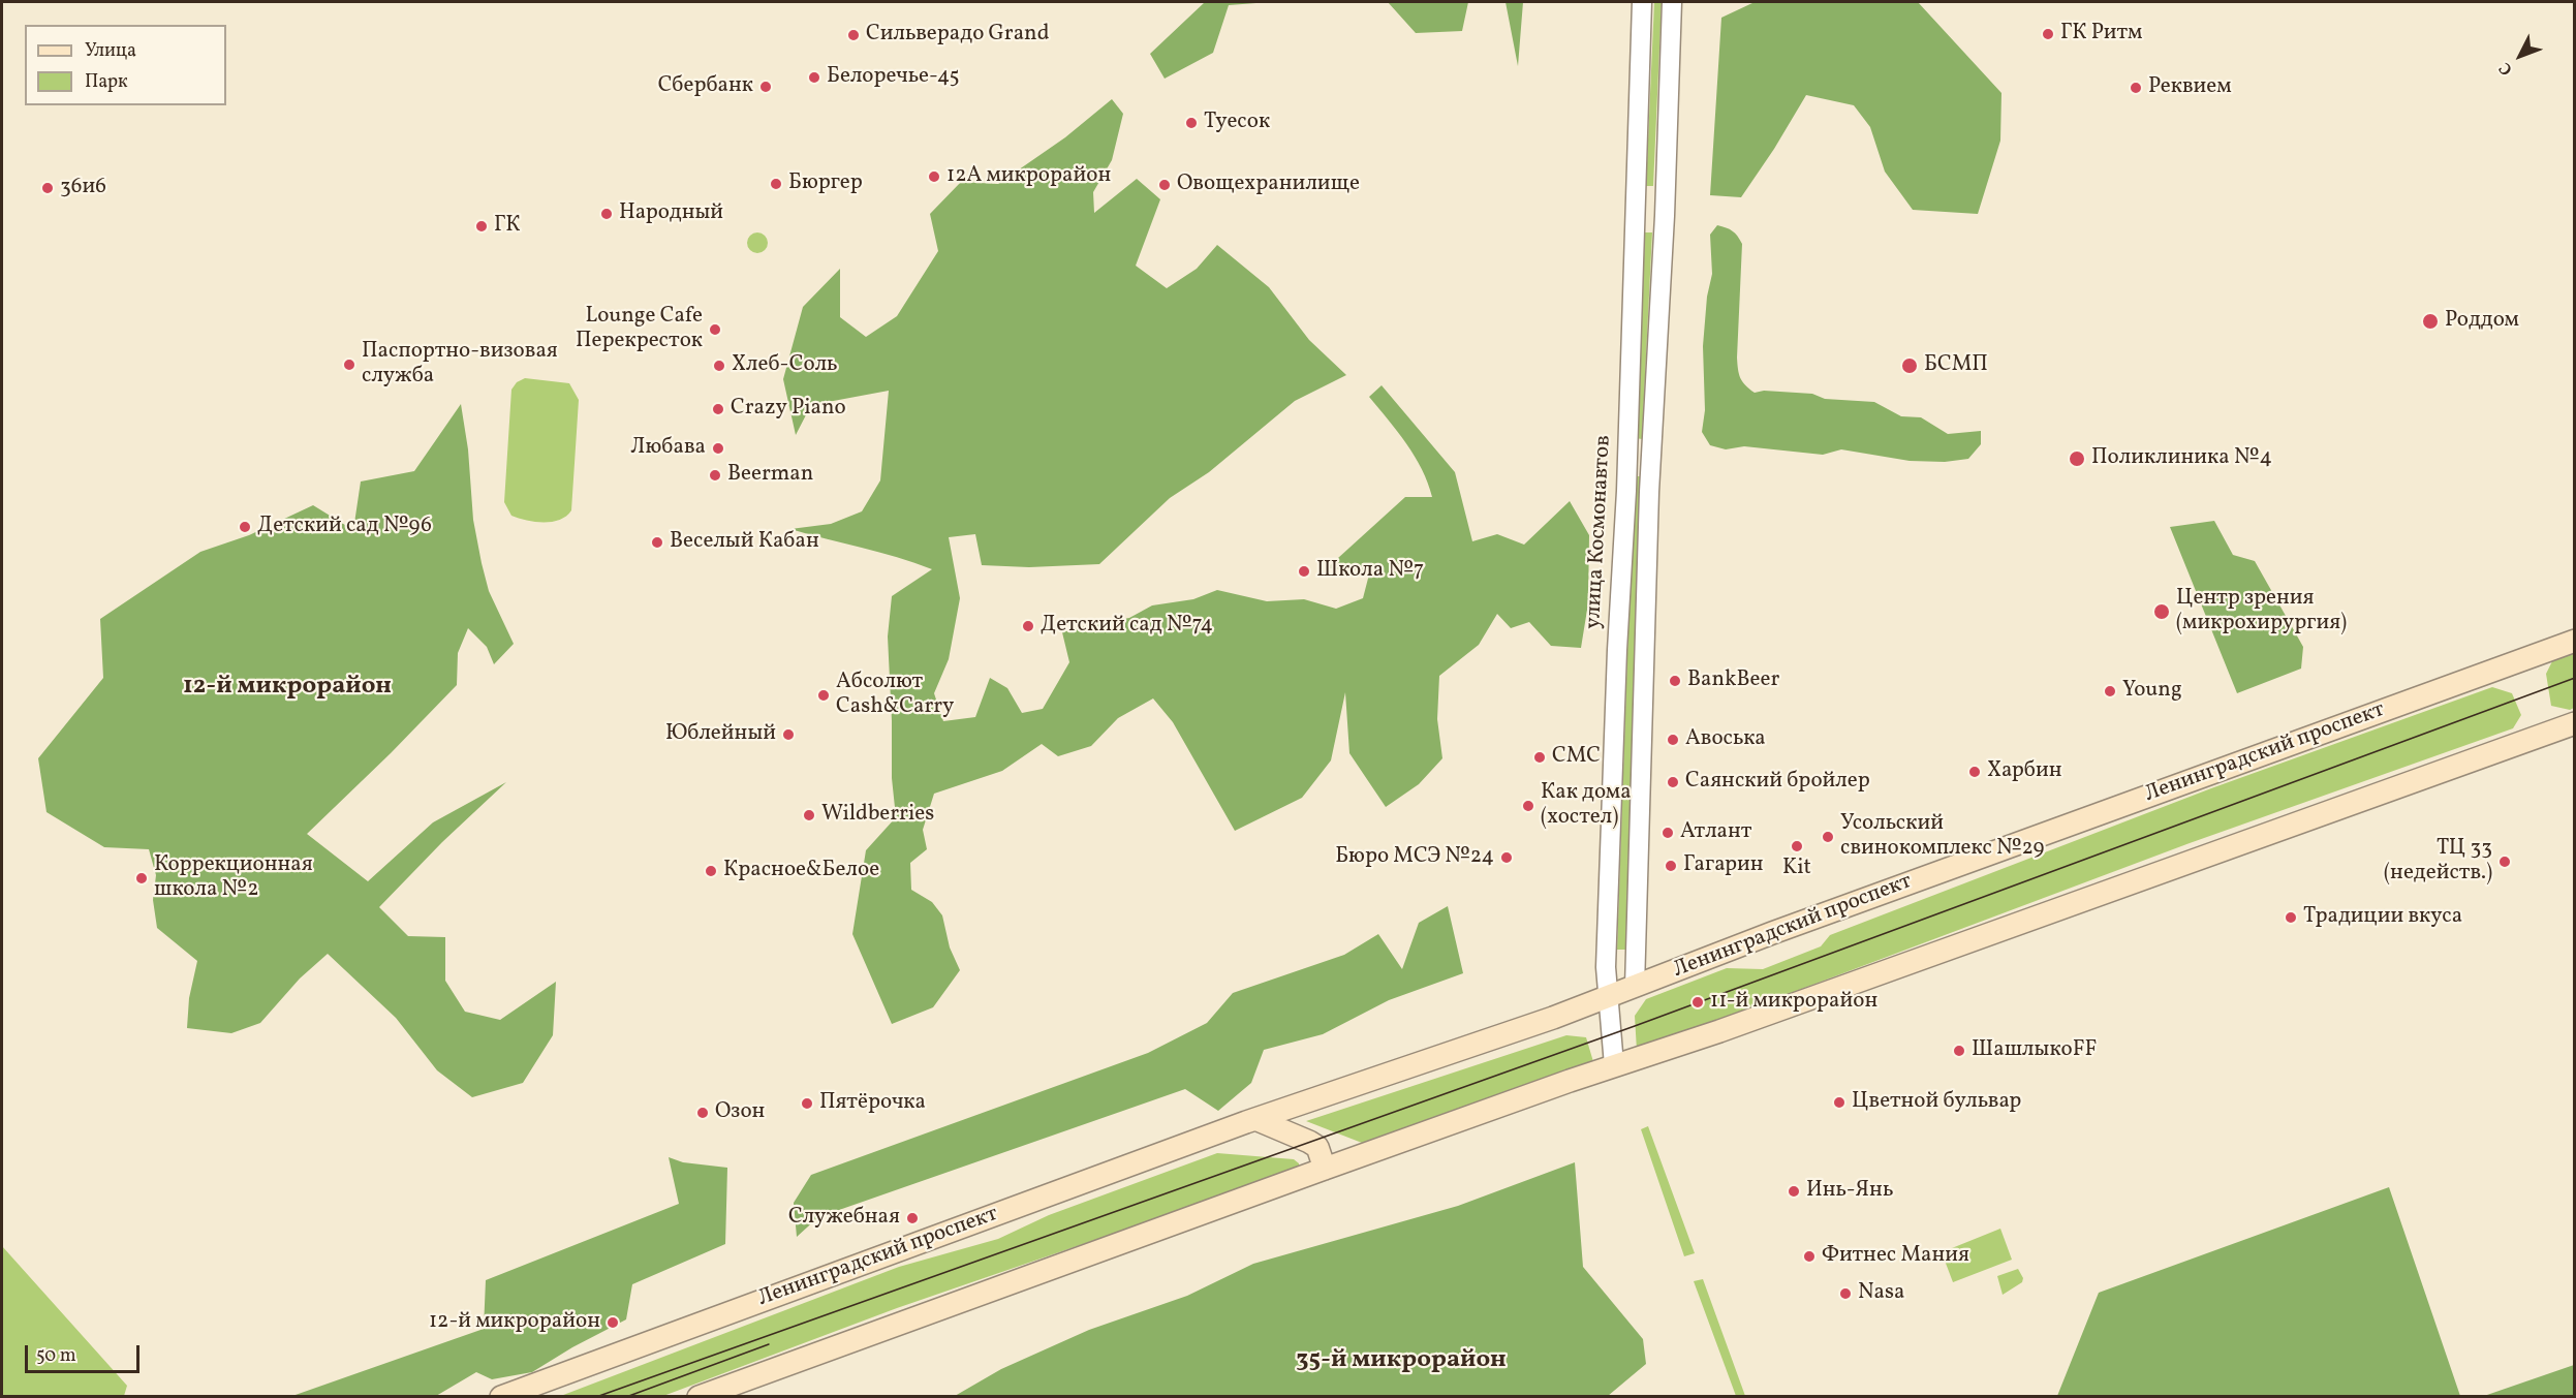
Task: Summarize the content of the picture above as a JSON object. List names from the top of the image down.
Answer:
{
  "streets": {
    "main road": ["Ленинградский проспект"],
    "street": ["улица Космонавтов"]
  },
  "crossings": [
    ["улица Космонавтов", "Ленинградский проспект"]
  ],
  "districts": ["12-й микрорайон", "35-й микрорайон"],
  "places": [
    "ГК Ритм",
    "Сильверадо Grand",
    "Белоречье-45",
    "Сбербанк",
    "Реквием",
    "Туесок",
    "12А микрорайон",
    "Бюргер",
    "Овощехранилище",
    "36и6",
    "Народный",
    "ГК",
    "Роддом",
    "Lounge Cafe Перекресток",
    "Паспортно-визовая служба",
    "Хлеб-Соль",
    "БСМП",
    "Crazy Piano",
    "Любава",
    "Поликлиника №4",
    "Beerman",
    "Детский сад №96",
    "Веселый Кабан",
    "Школа №7",
    "Центр зрения (микрохирургия)",
    "Детский сад №74",
    "BankBeer",
    "Young",
    "Абсолют Cash&Carry",
    "Юблейный",
    "Авоська",
    "СМС",
    "Харбин",
    "Саянский бройлер",
    "Как дома (хостел)",
    "Wildberries",
    "Атлант",
    "Усольский свинокомплекс №29",
    "Kit",
    "Бюро МСЭ №24",
    "ТЦ 33 (недейств.)",
    "Гагарин",
    "Красное&Белое",
    "Коррекционная школа №2",
    "Традиции вкуса",
    "11-й микрорайон",
    "ШашлыкoFF",
    "Цветной бульвар",
    "Пятёрочка",
    "Озон",
    "Инь-Янь",
    "Служебная",
    "Фитнес Мания",
    "Nasa",
    "12-й микрорайон"
  ],
  "legend": ["Улица", "Парк"],
  "scale_bar": "50 m",
  "north": "bottom left"
}
